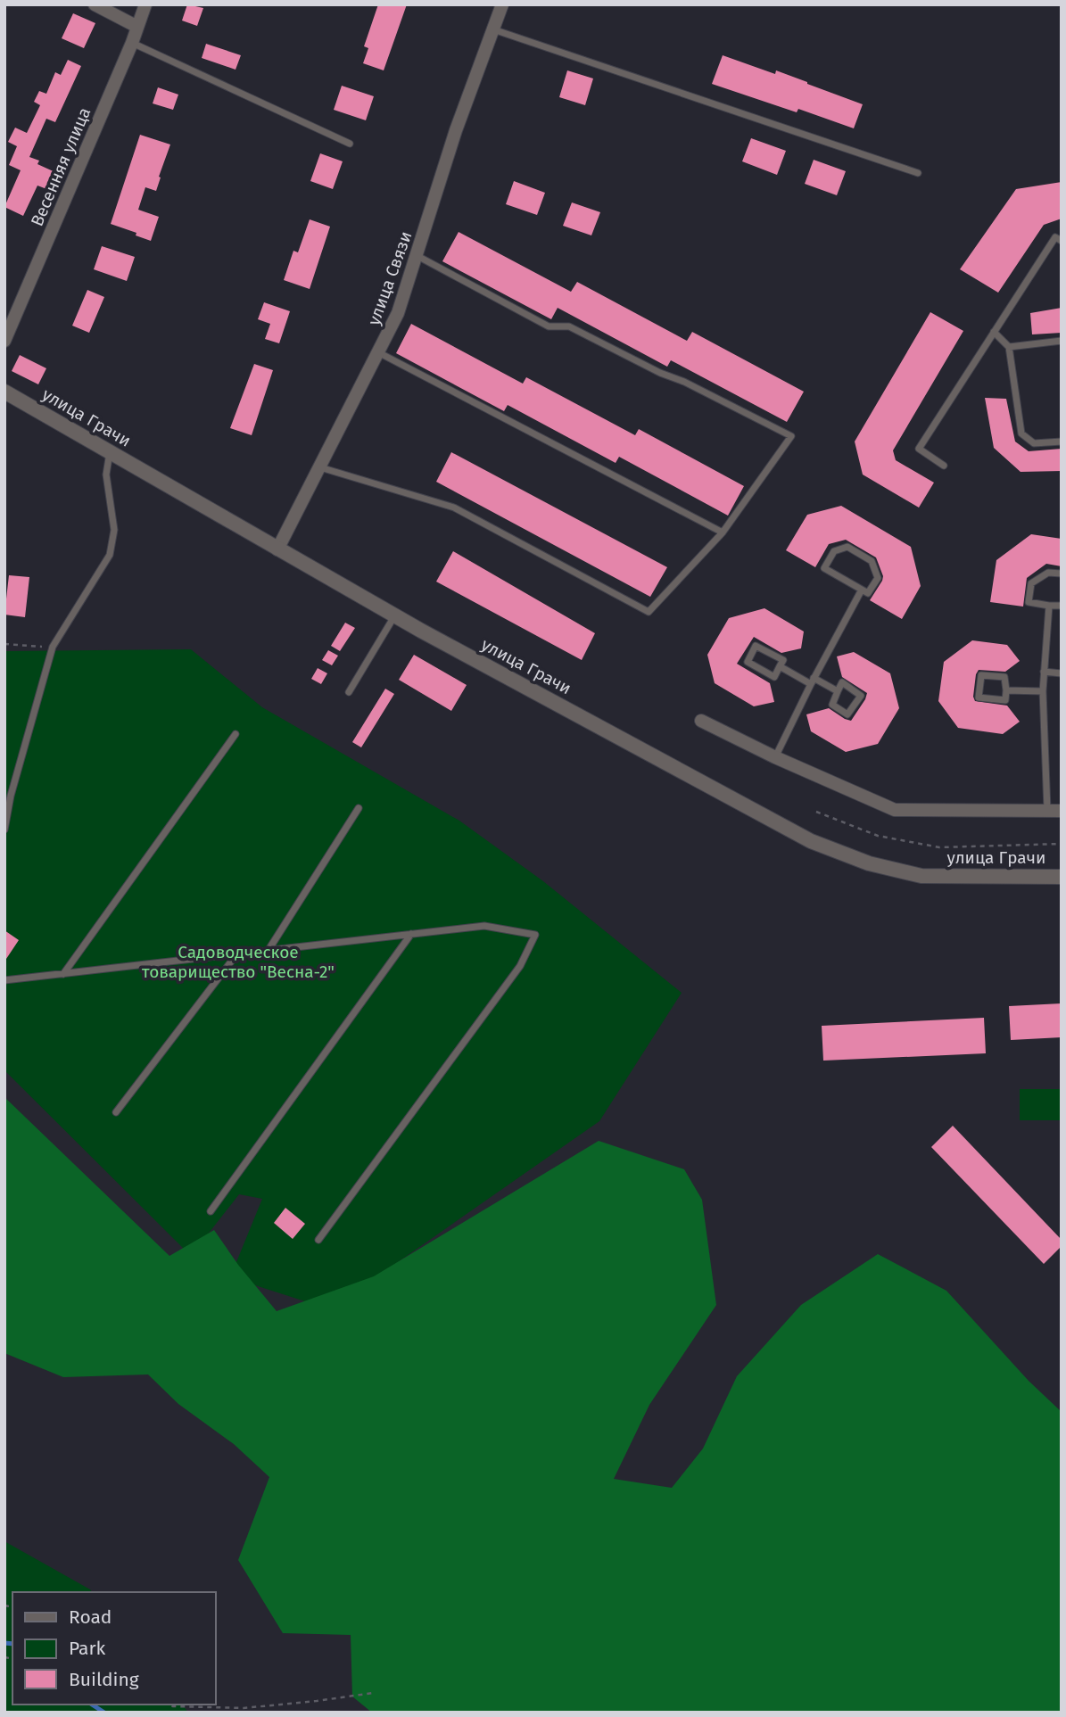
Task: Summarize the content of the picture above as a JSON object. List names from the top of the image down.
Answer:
{
  "streets": {
    "street": ["Весенняя улица", "улица Связи", "улица Грачи"]
  },
  "crossings": [
    ["улица Связи", "улица Грачи"]
  ],
  "parks": ["Садоводческое товарищество \"Весна-2\""],
  "legend": ["Road", "Park", "Building"]
}
